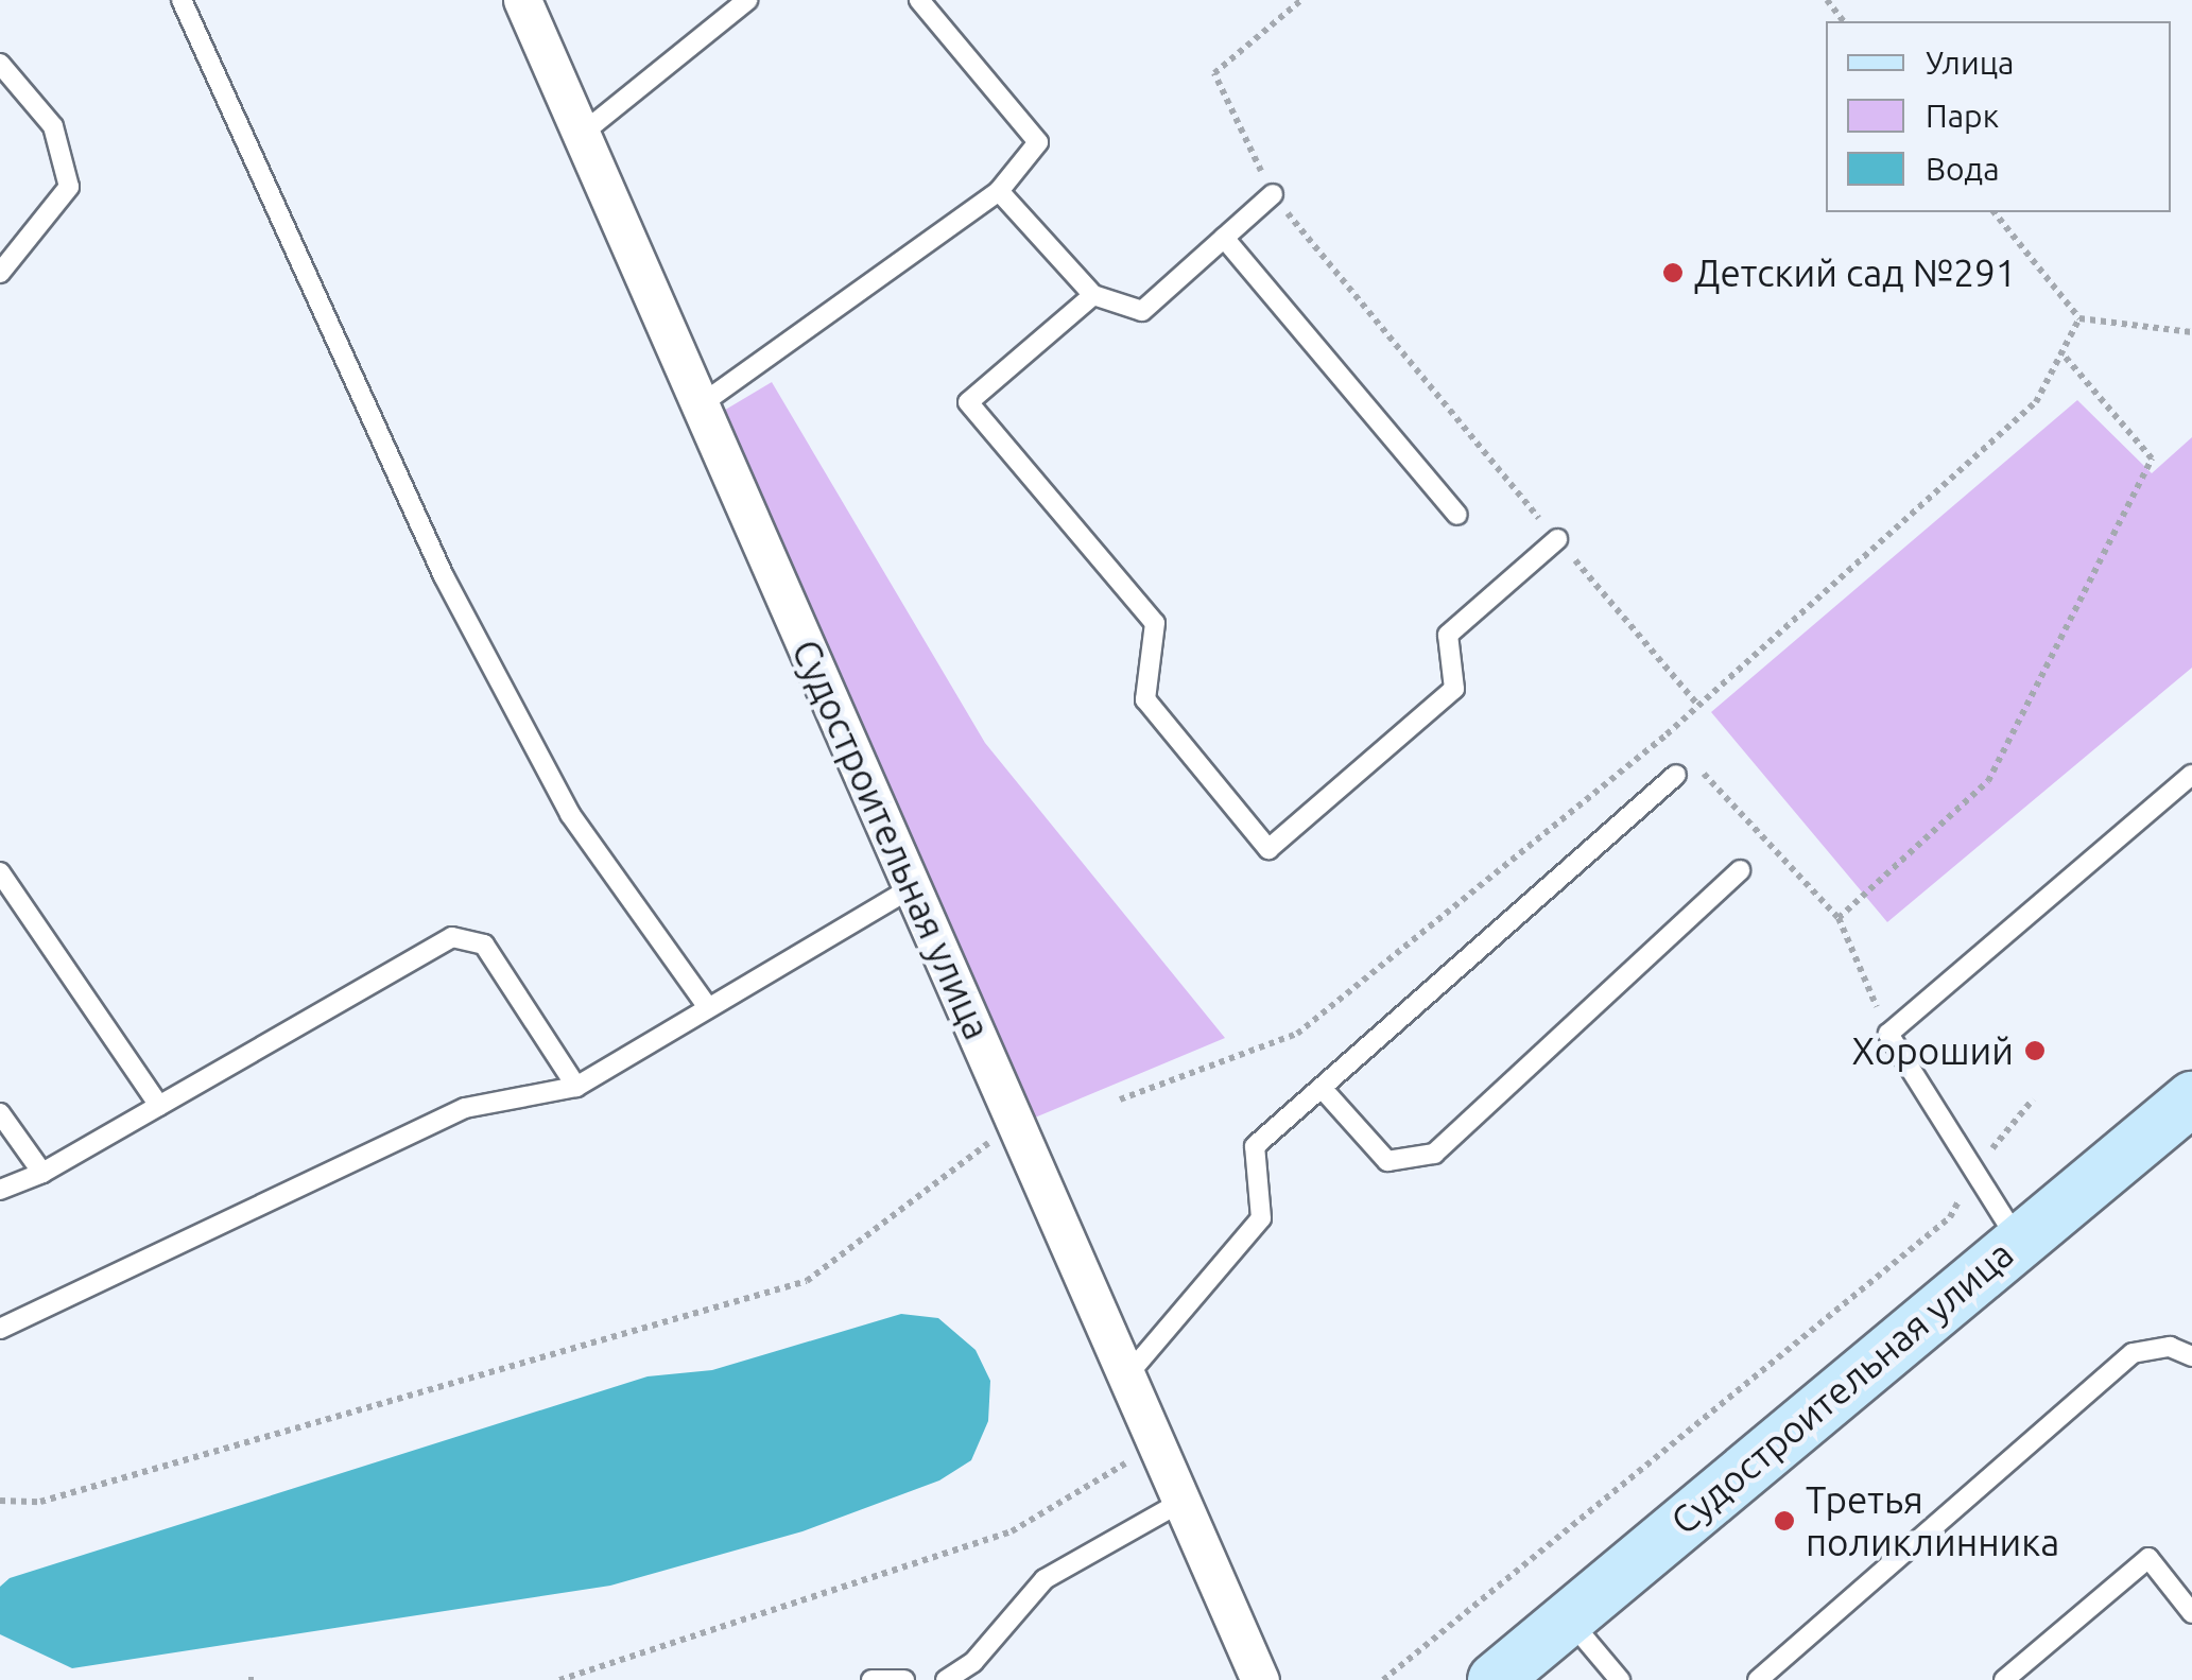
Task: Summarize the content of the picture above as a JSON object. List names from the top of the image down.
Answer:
{
  "streets": {
    "main road": ["Судостроительная улица"]
  },
  "places": ["Детский сад №291", "Хороший", "Третья поликлинника"],
  "legend": ["Улица", "Парк", "Вода"]
}
